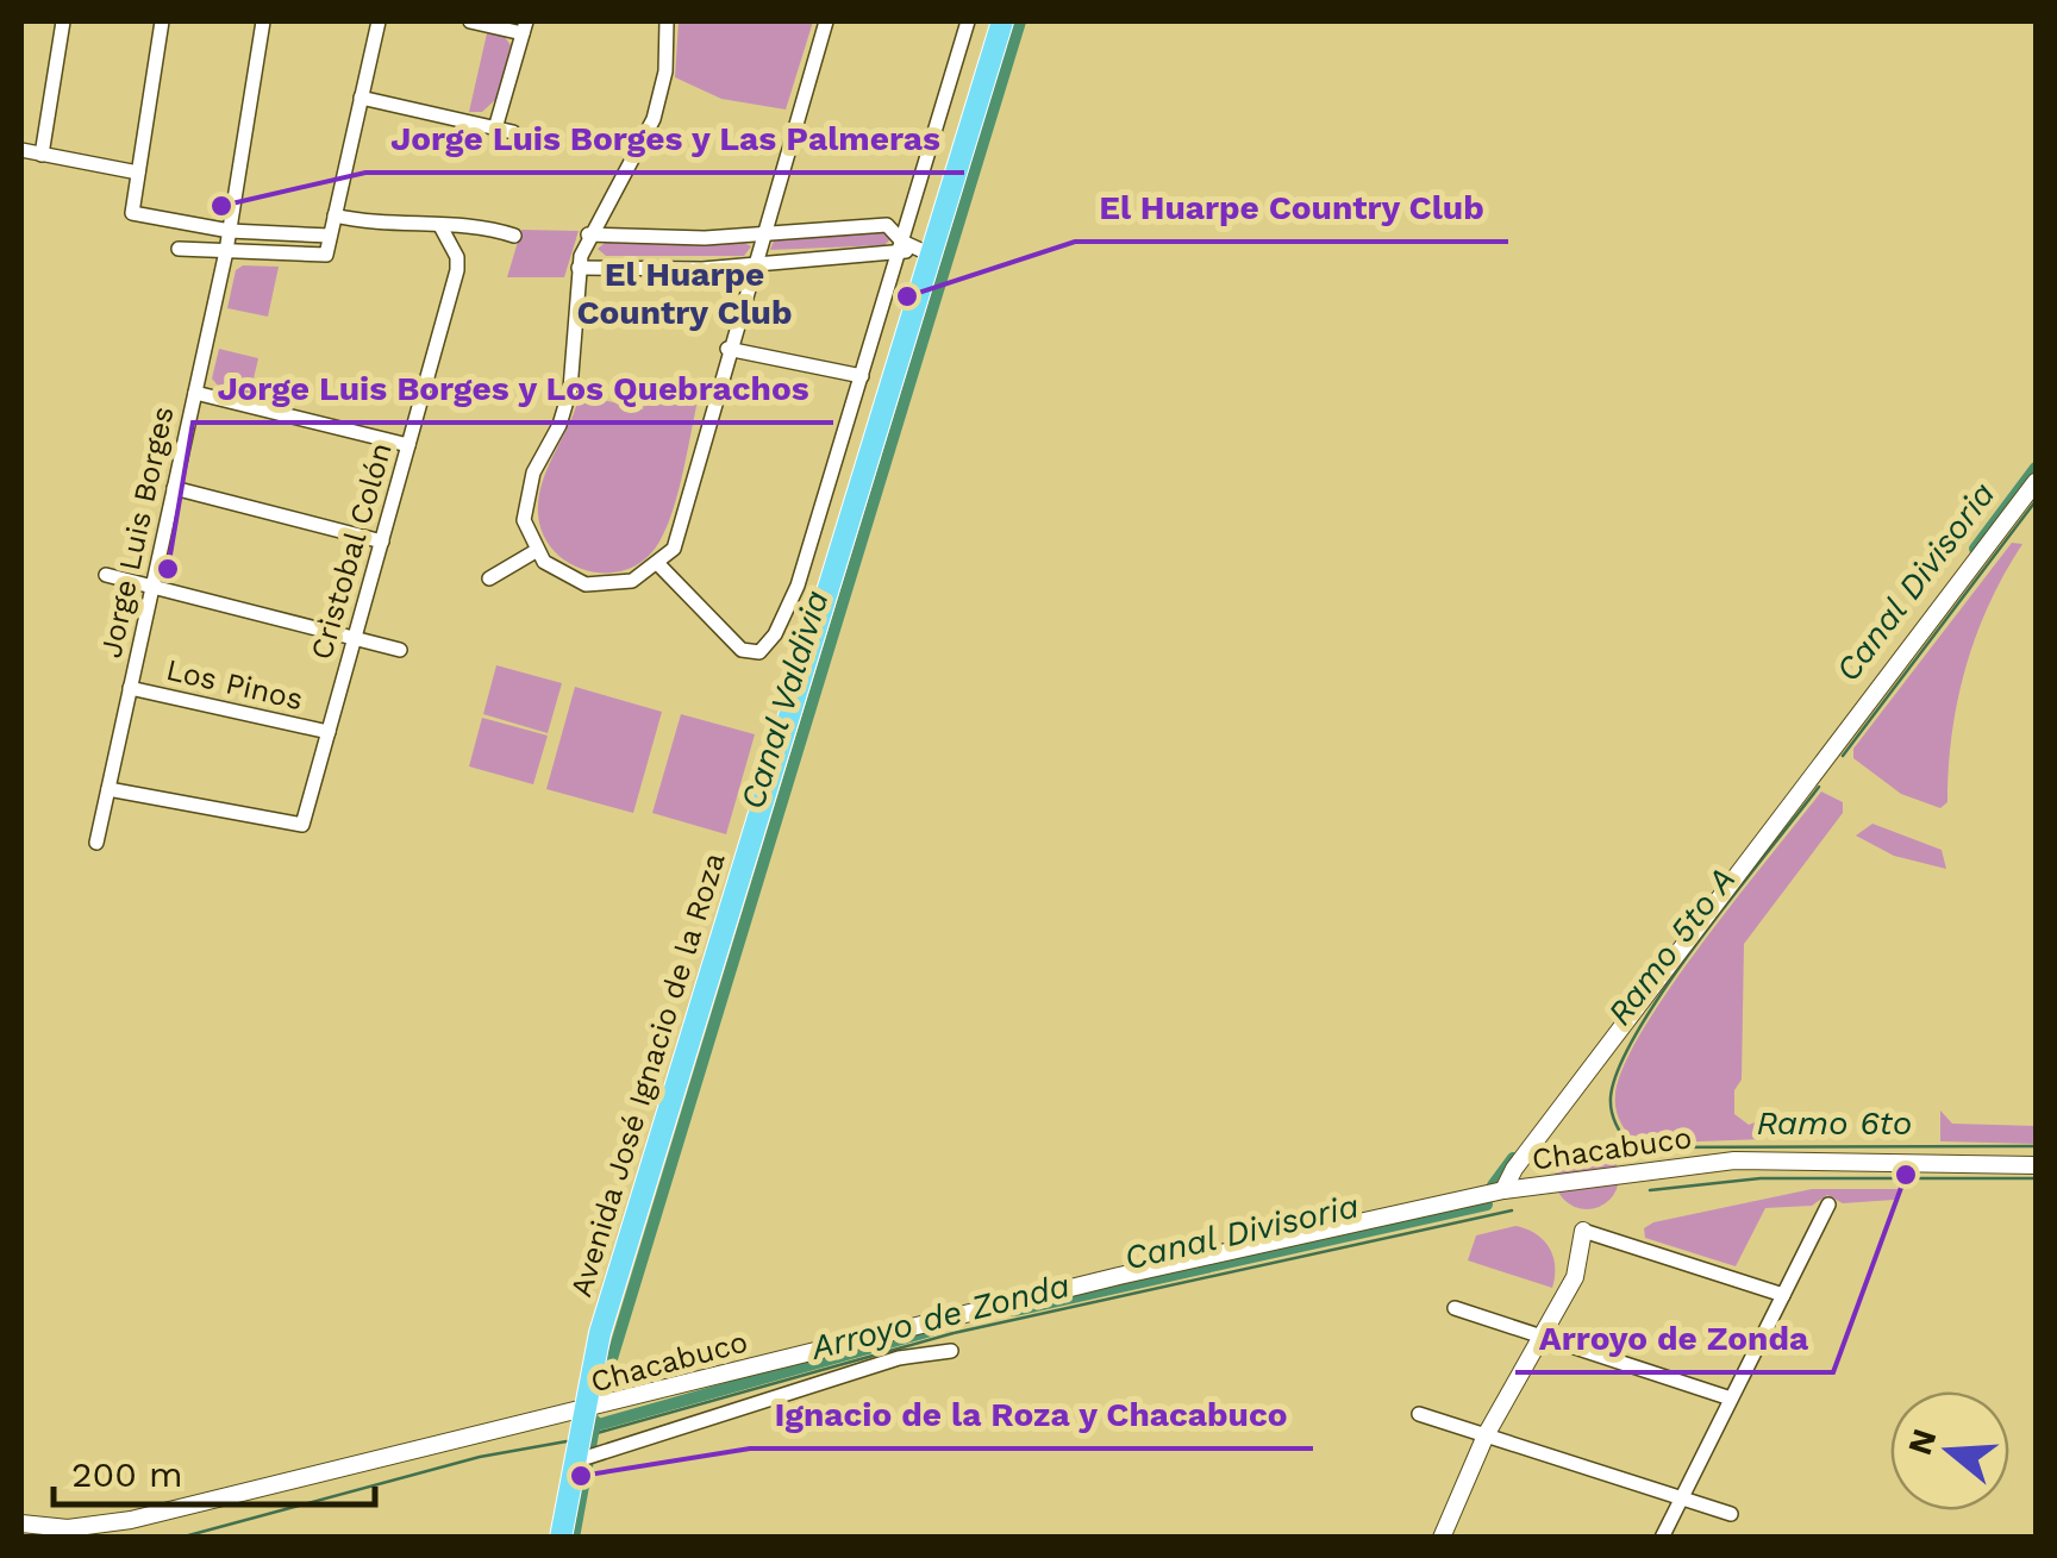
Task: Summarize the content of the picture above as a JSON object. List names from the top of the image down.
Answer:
{
  "streets": {
    "main road": ["Avenida José Ignacio de la Roza"],
    "street": [
      "Jorge Luis Borges",
      "Cristobal Colón",
      "Los Pinos",
      "Chacabuco"
    ]
  },
  "crossings": [
    ["Jorge Luis Borges", "Cristobal Colón"],
    ["Jorge Luis Borges", "Los Pinos"],
    ["Cristobal Colón", "Los Pinos"],
    ["Avenida José Ignacio de la Roza", "Chacabuco"]
  ],
  "districts": ["El Huarpe Country Club"],
  "water": [
    "Canal Divisoria",
    "Canal Valdivia",
    "Ramo 5to A",
    "Ramo 6to",
    "Arroyo de Zonda"
  ],
  "places": [
    "Jorge Luis Borges y Las Palmeras",
    "El Huarpe Country Club",
    "Jorge Luis Borges y Los Quebrachos",
    "Arroyo de Zonda",
    "Ignacio de la Roza y Chacabuco"
  ],
  "scale_bar": "200 m",
  "north": "left"
}
